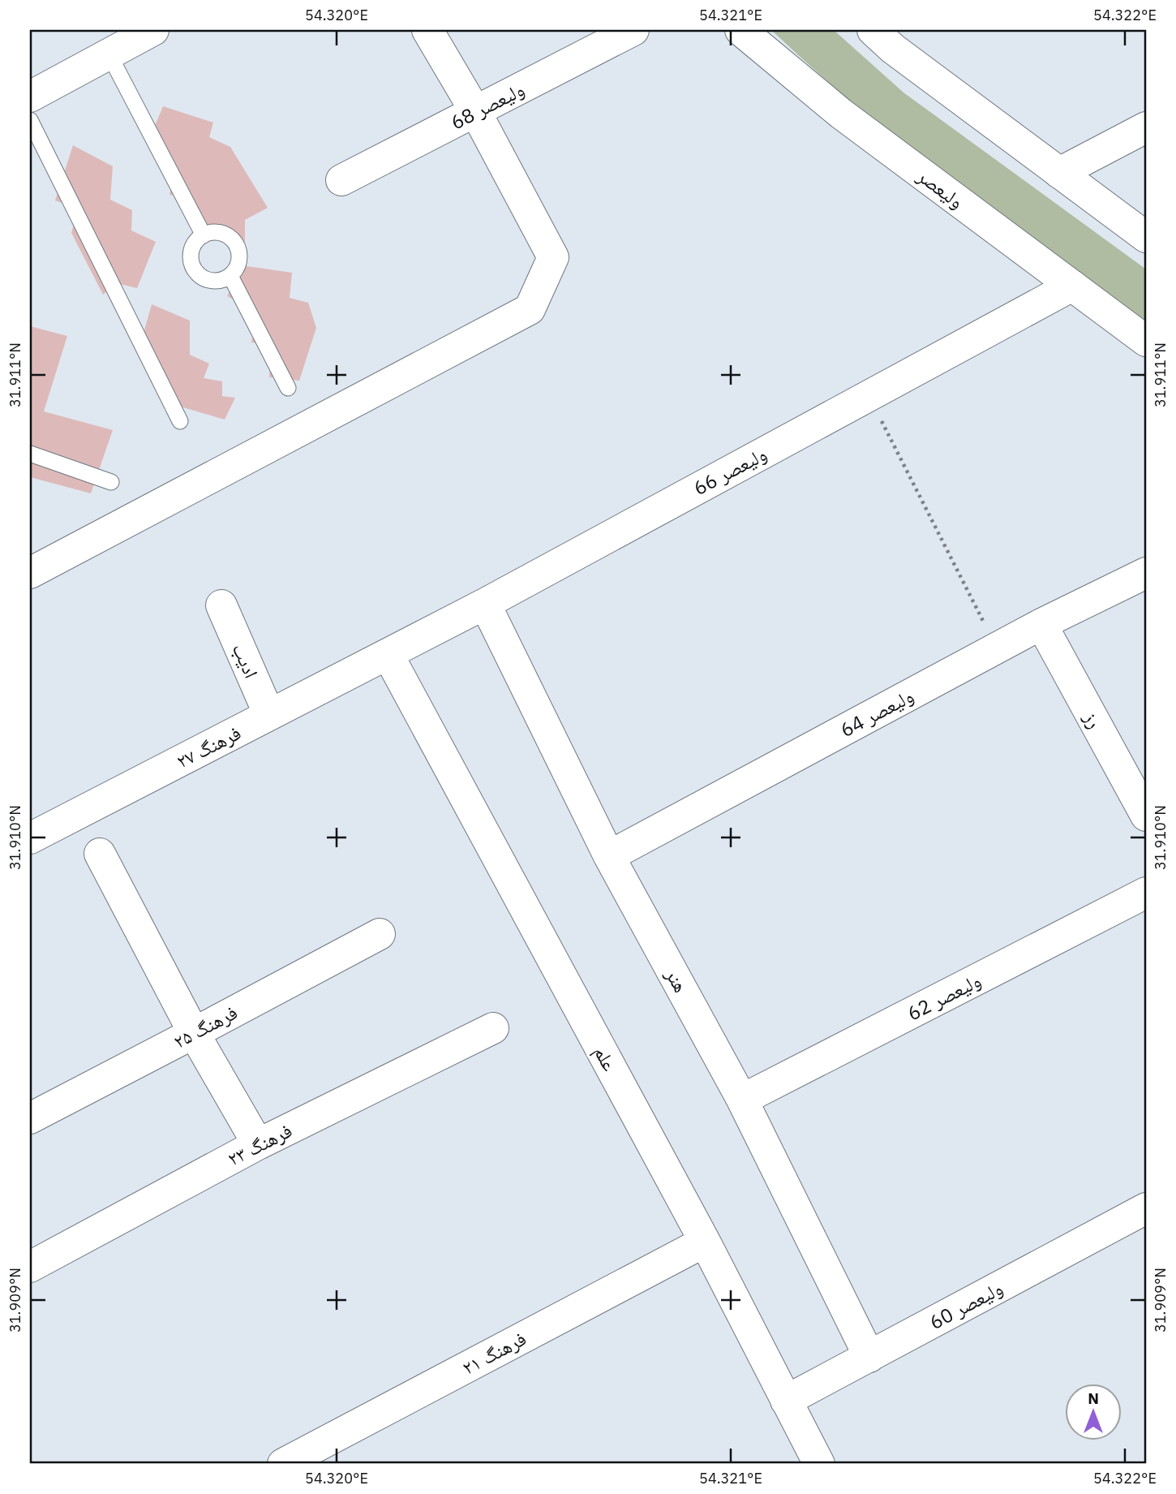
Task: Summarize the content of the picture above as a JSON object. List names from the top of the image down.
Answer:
{
  "streets": {
    "street": [
      "ولیعصر 68",
      "ولیعصر",
      "ولیعصر 66",
      "ادیب",
      "ولیعصر 64",
      "رز",
      "فرهنگ ۲۷",
      "هنر",
      "ولیعصر 62",
      "فرهنگ ۲۵",
      "علم",
      "فرهنگ ۲۳",
      "ولیعصر 60",
      "فرهنگ ۲۱"
    ]
  },
  "crossings": [
    ["ولیعصر", "ولیعصر 66"],
    ["ولیعصر 66", "فرهنگ ۲۷"],
    ["ولیعصر 66", "هنر"],
    ["ولیعصر 66", "علم"],
    ["ادیب", "فرهنگ ۲۷"],
    ["ولیعصر 64", "رز"],
    ["ولیعصر 64", "هنر"],
    ["فرهنگ ۲۷", "علم"],
    ["هنر", "ولیعصر 62"],
    ["هنر", "ولیعصر 60"],
    ["علم", "ولیعصر 60"],
    ["علم", "فرهنگ ۲۱"]
  ],
  "north": "top",
  "coordinates": [
    "54.320°E",
    "54.321°E",
    "54.322°E",
    "31.911°N",
    "31.910°N",
    "31.909°N"
  ]
}
